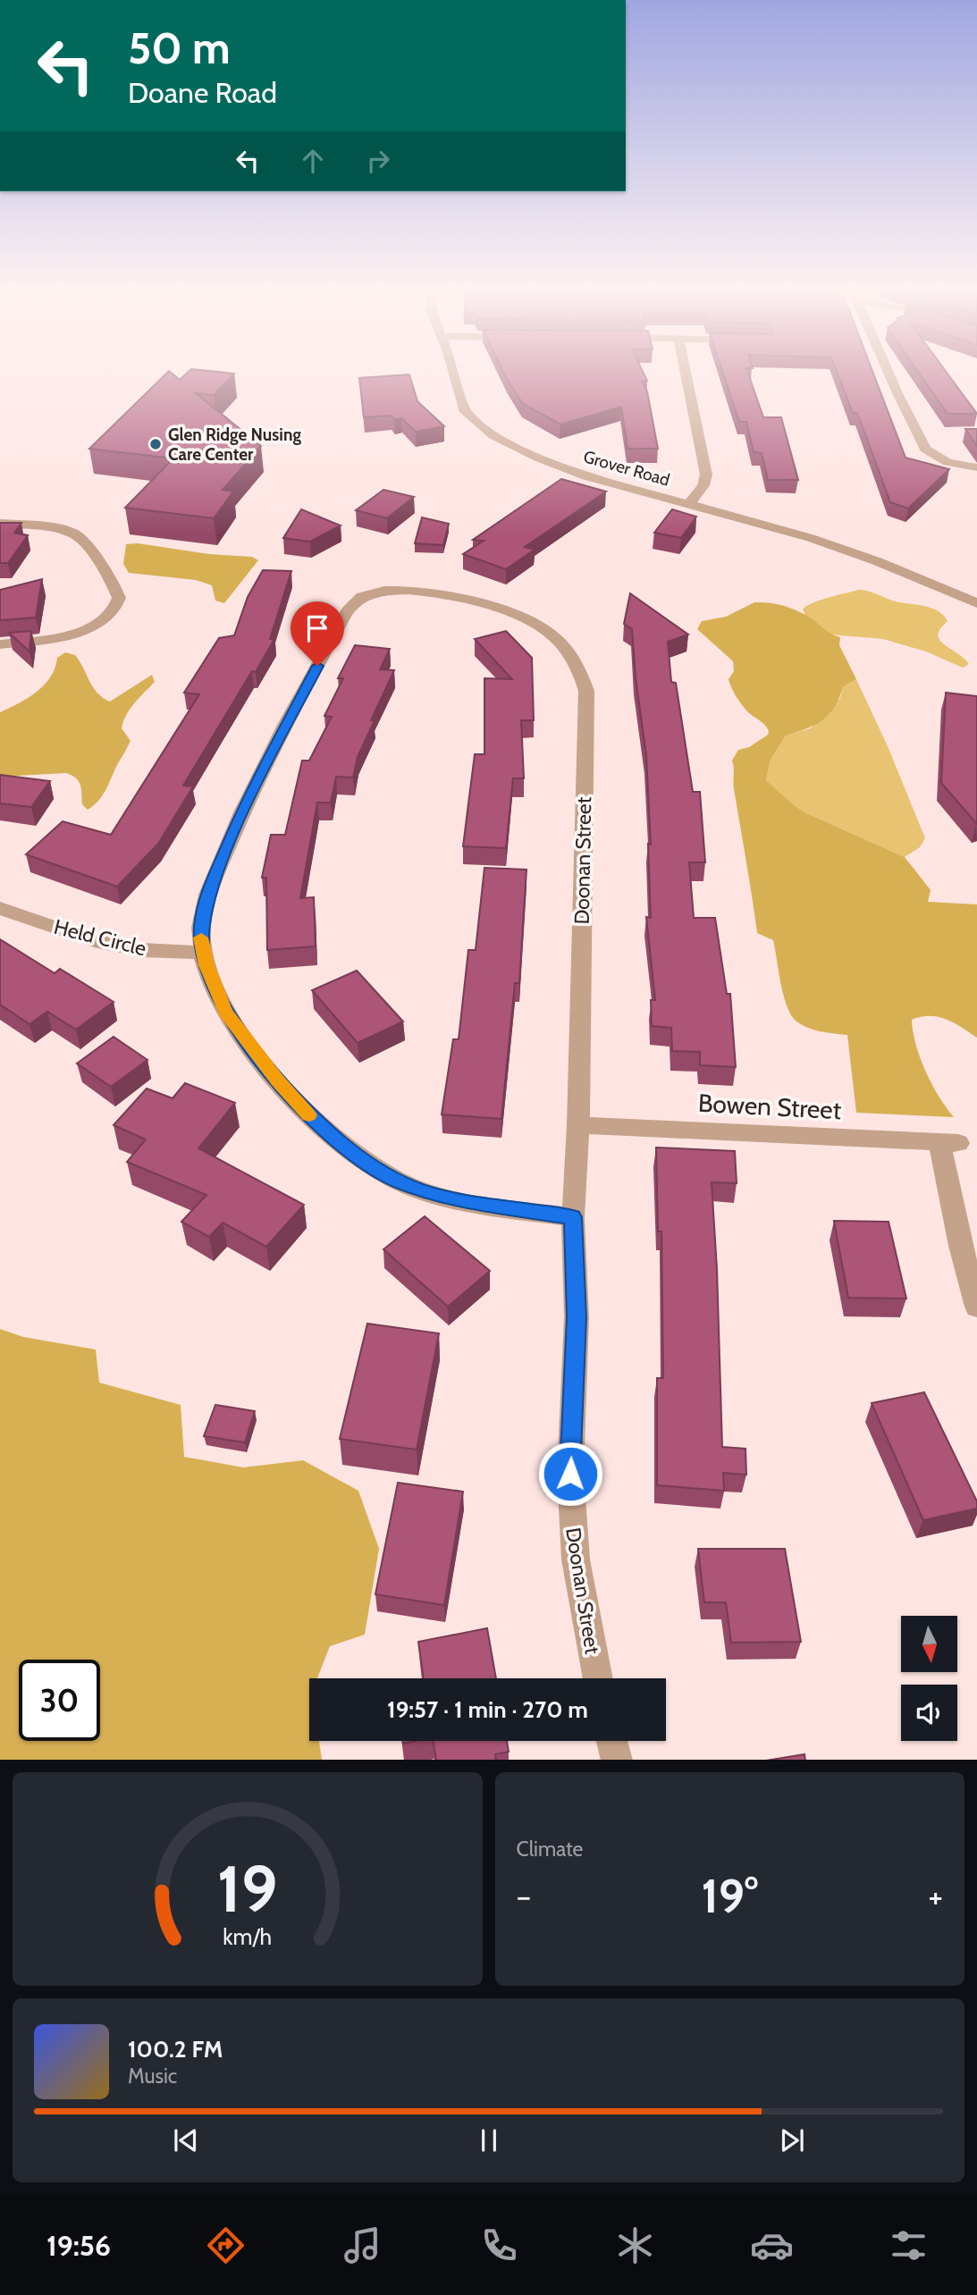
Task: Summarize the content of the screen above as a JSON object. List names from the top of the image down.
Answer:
{
  "streets": {
    "street": [
      "Grover Road",
      "Doonan Street",
      "Held Circle",
      "Bowen Street"
    ]
  },
  "crossings": [
    ["Doonan Street", "Held Circle"],
    ["Doonan Street", "Bowen Street"]
  ],
  "places": ["Glen Ridge Nusing Care Center"],
  "north": "bottom",
  "page": {
    "turn": ["50 m", "Doane Road"],
    "limit": "30",
    "trip": "19:57 · 1 min · 270 m",
    "tile": "Climate",
    "heat": ["−", "19°", "+"],
    "song": ["100.2 FM", "Music"],
    "tabs": "19:56",
    "gauge": ["19", "km/h"]
  }
}
